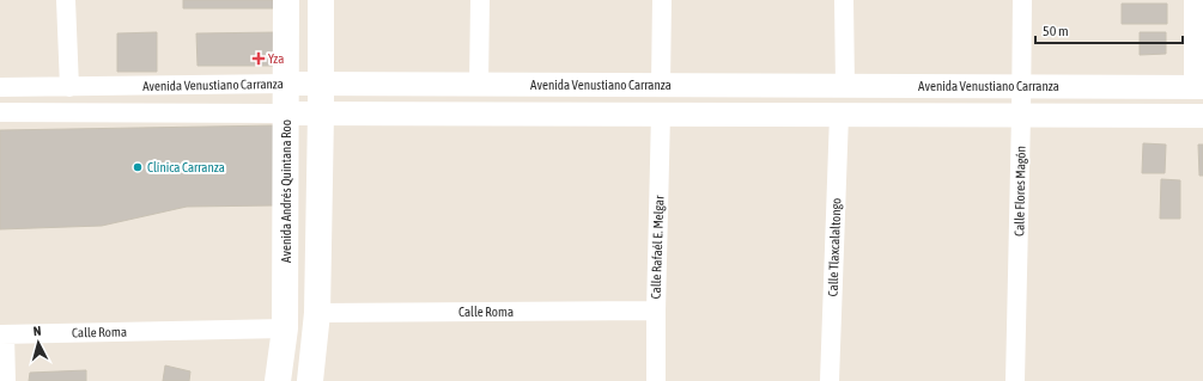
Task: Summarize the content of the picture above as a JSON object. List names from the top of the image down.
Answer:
{
  "streets": {
    "main road": ["Avenida Andrés Quintana Roo"],
    "street": [
      "Avenida Venustiano Carranza",
      "Calle Flores Magón",
      "Calle Rafaél E. Melgar",
      "Calle Tlaxcalaltongo",
      "Calle Roma"
    ]
  },
  "crossings": [
    ["Avenida Venustiano Carranza", "Avenida Andrés Quintana Roo"],
    ["Avenida Venustiano Carranza", "Calle Flores Magón"],
    ["Avenida Venustiano Carranza", "Calle Rafaél E. Melgar"],
    ["Avenida Venustiano Carranza", "Calle Tlaxcalaltongo"],
    ["Avenida Andrés Quintana Roo", "Calle Roma"],
    ["Calle Rafaél E. Melgar", "Calle Roma"]
  ],
  "places": {
    "health": ["Yza"],
    "other": ["Clínica Carranza"]
  },
  "scale_bar": "50 m",
  "north": "top"
}
